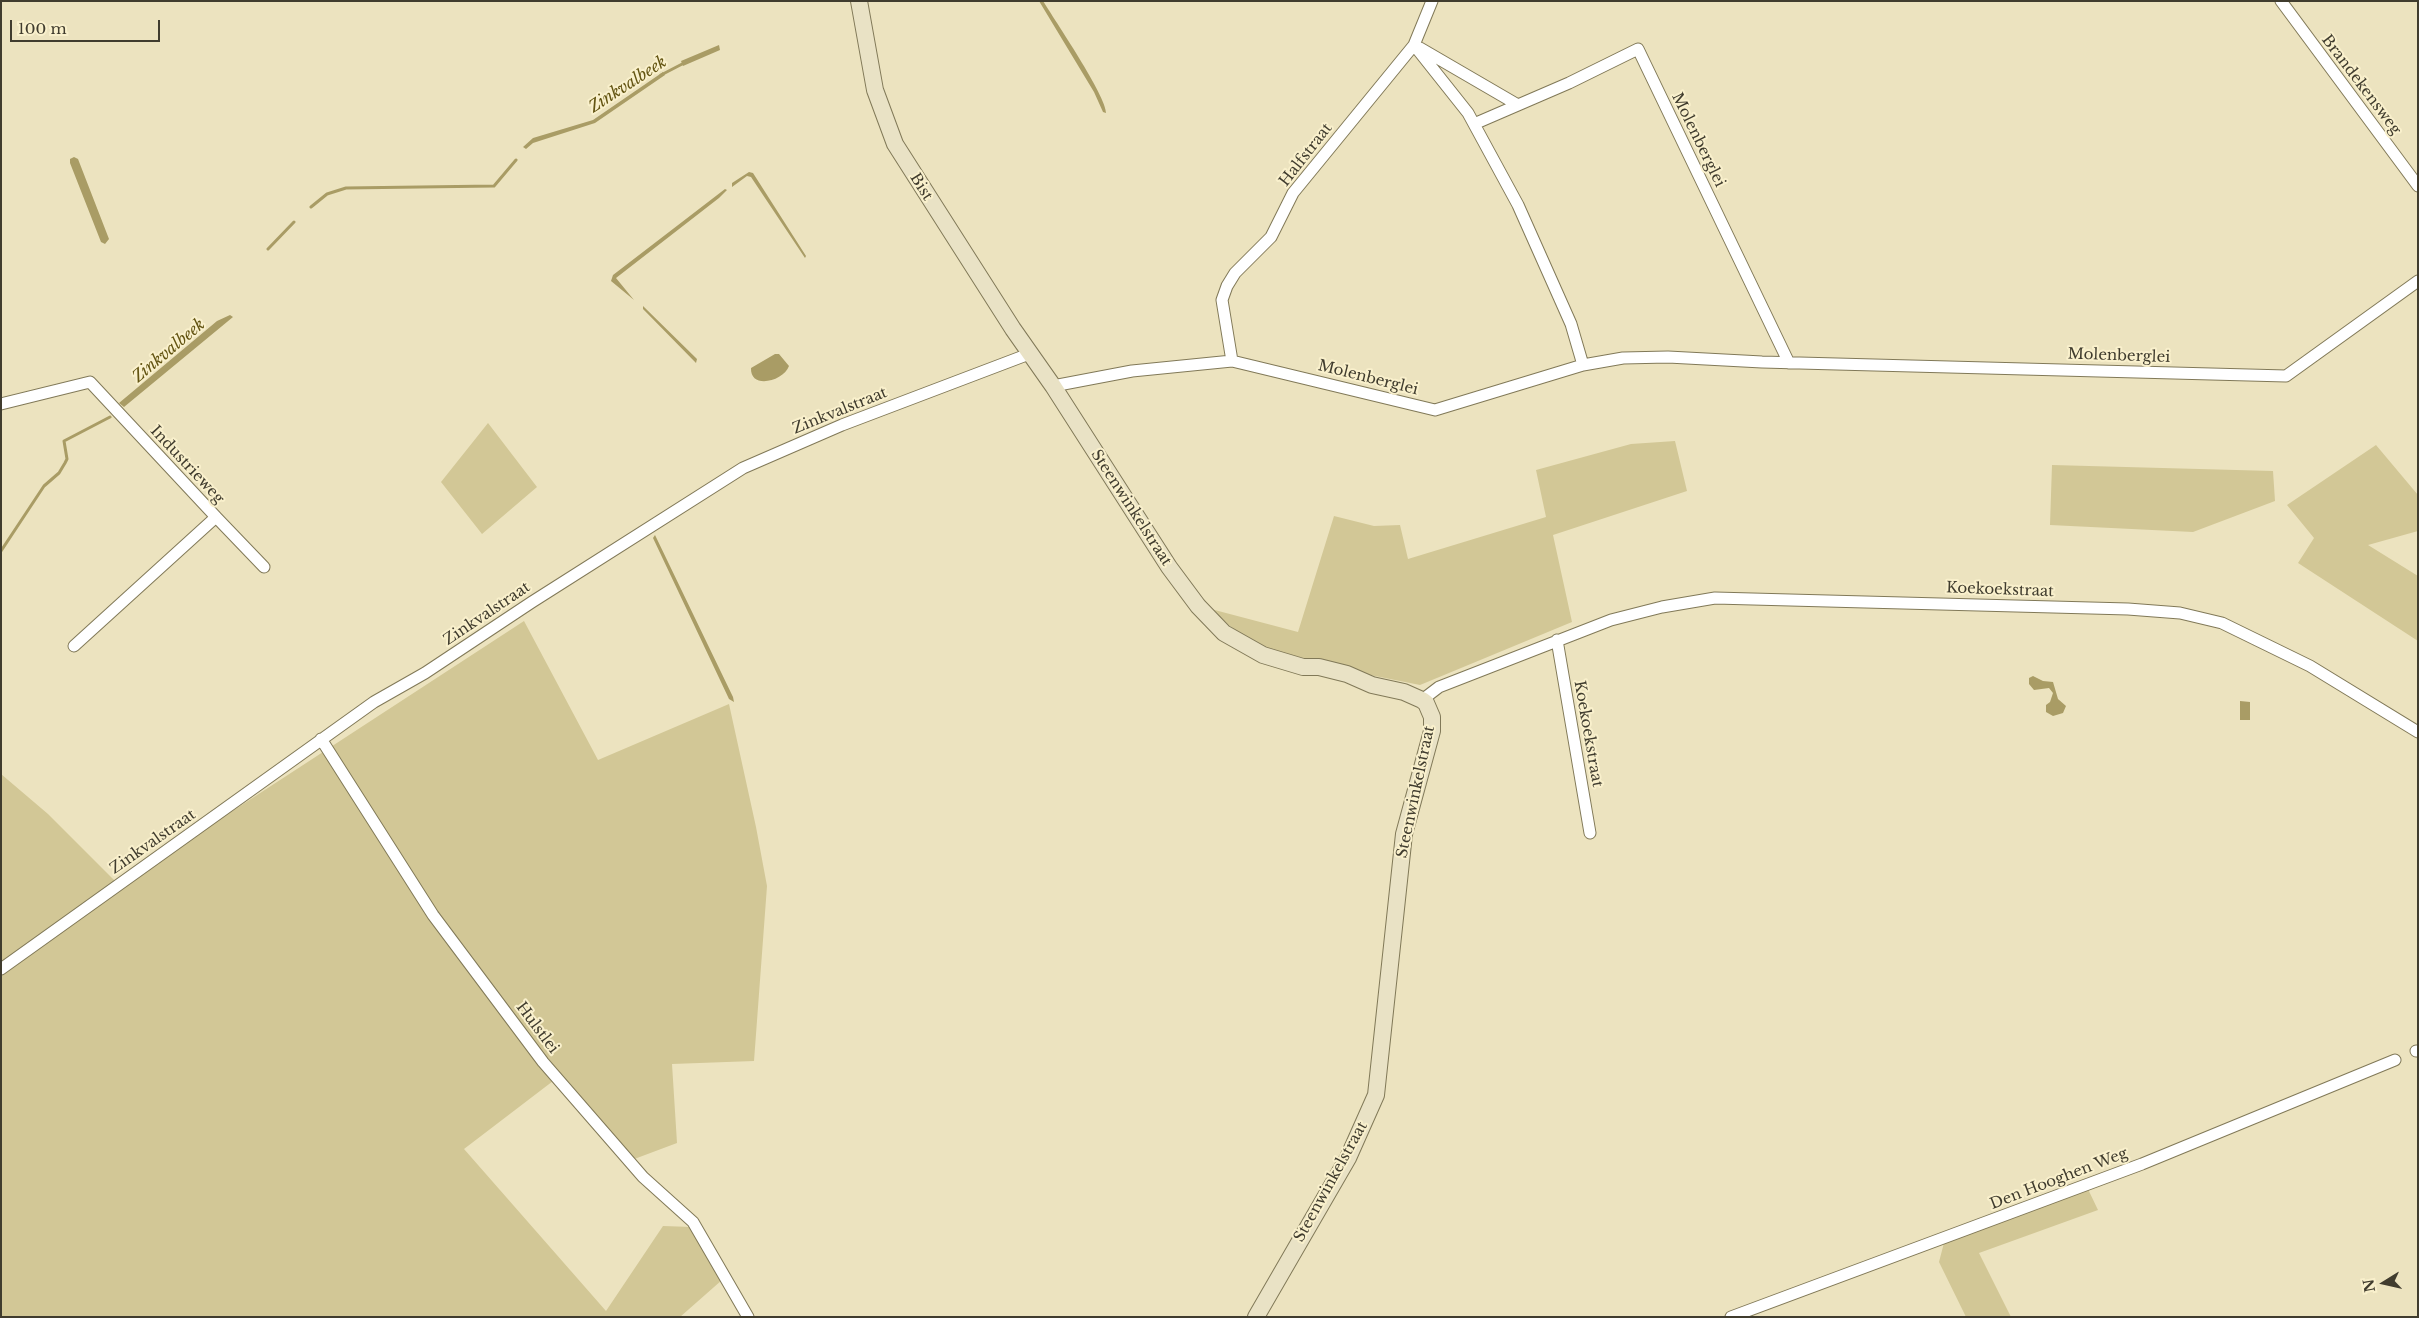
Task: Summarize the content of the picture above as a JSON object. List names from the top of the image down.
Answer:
{
  "streets": {
    "street": [
      "Brandekensweg",
      "Molenberglei",
      "Halfstraat",
      "Bist",
      "Zinkvalstraat",
      "Industrieweg",
      "Steenwinkelstraat",
      "Koekoekstraat",
      "Hulstlei",
      "Den Hooghen Weg"
    ]
  },
  "crossings": [
    ["Molenberglei", "Halfstraat"],
    ["Bist", "Zinkvalstraat"],
    ["Bist", "Steenwinkelstraat"],
    ["Zinkvalstraat", "Steenwinkelstraat"],
    ["Zinkvalstraat", "Hulstlei"],
    ["Steenwinkelstraat", "Koekoekstraat"]
  ],
  "water": ["Zinkvalbeek"],
  "scale_bar": "100 m",
  "north": "left"
}
